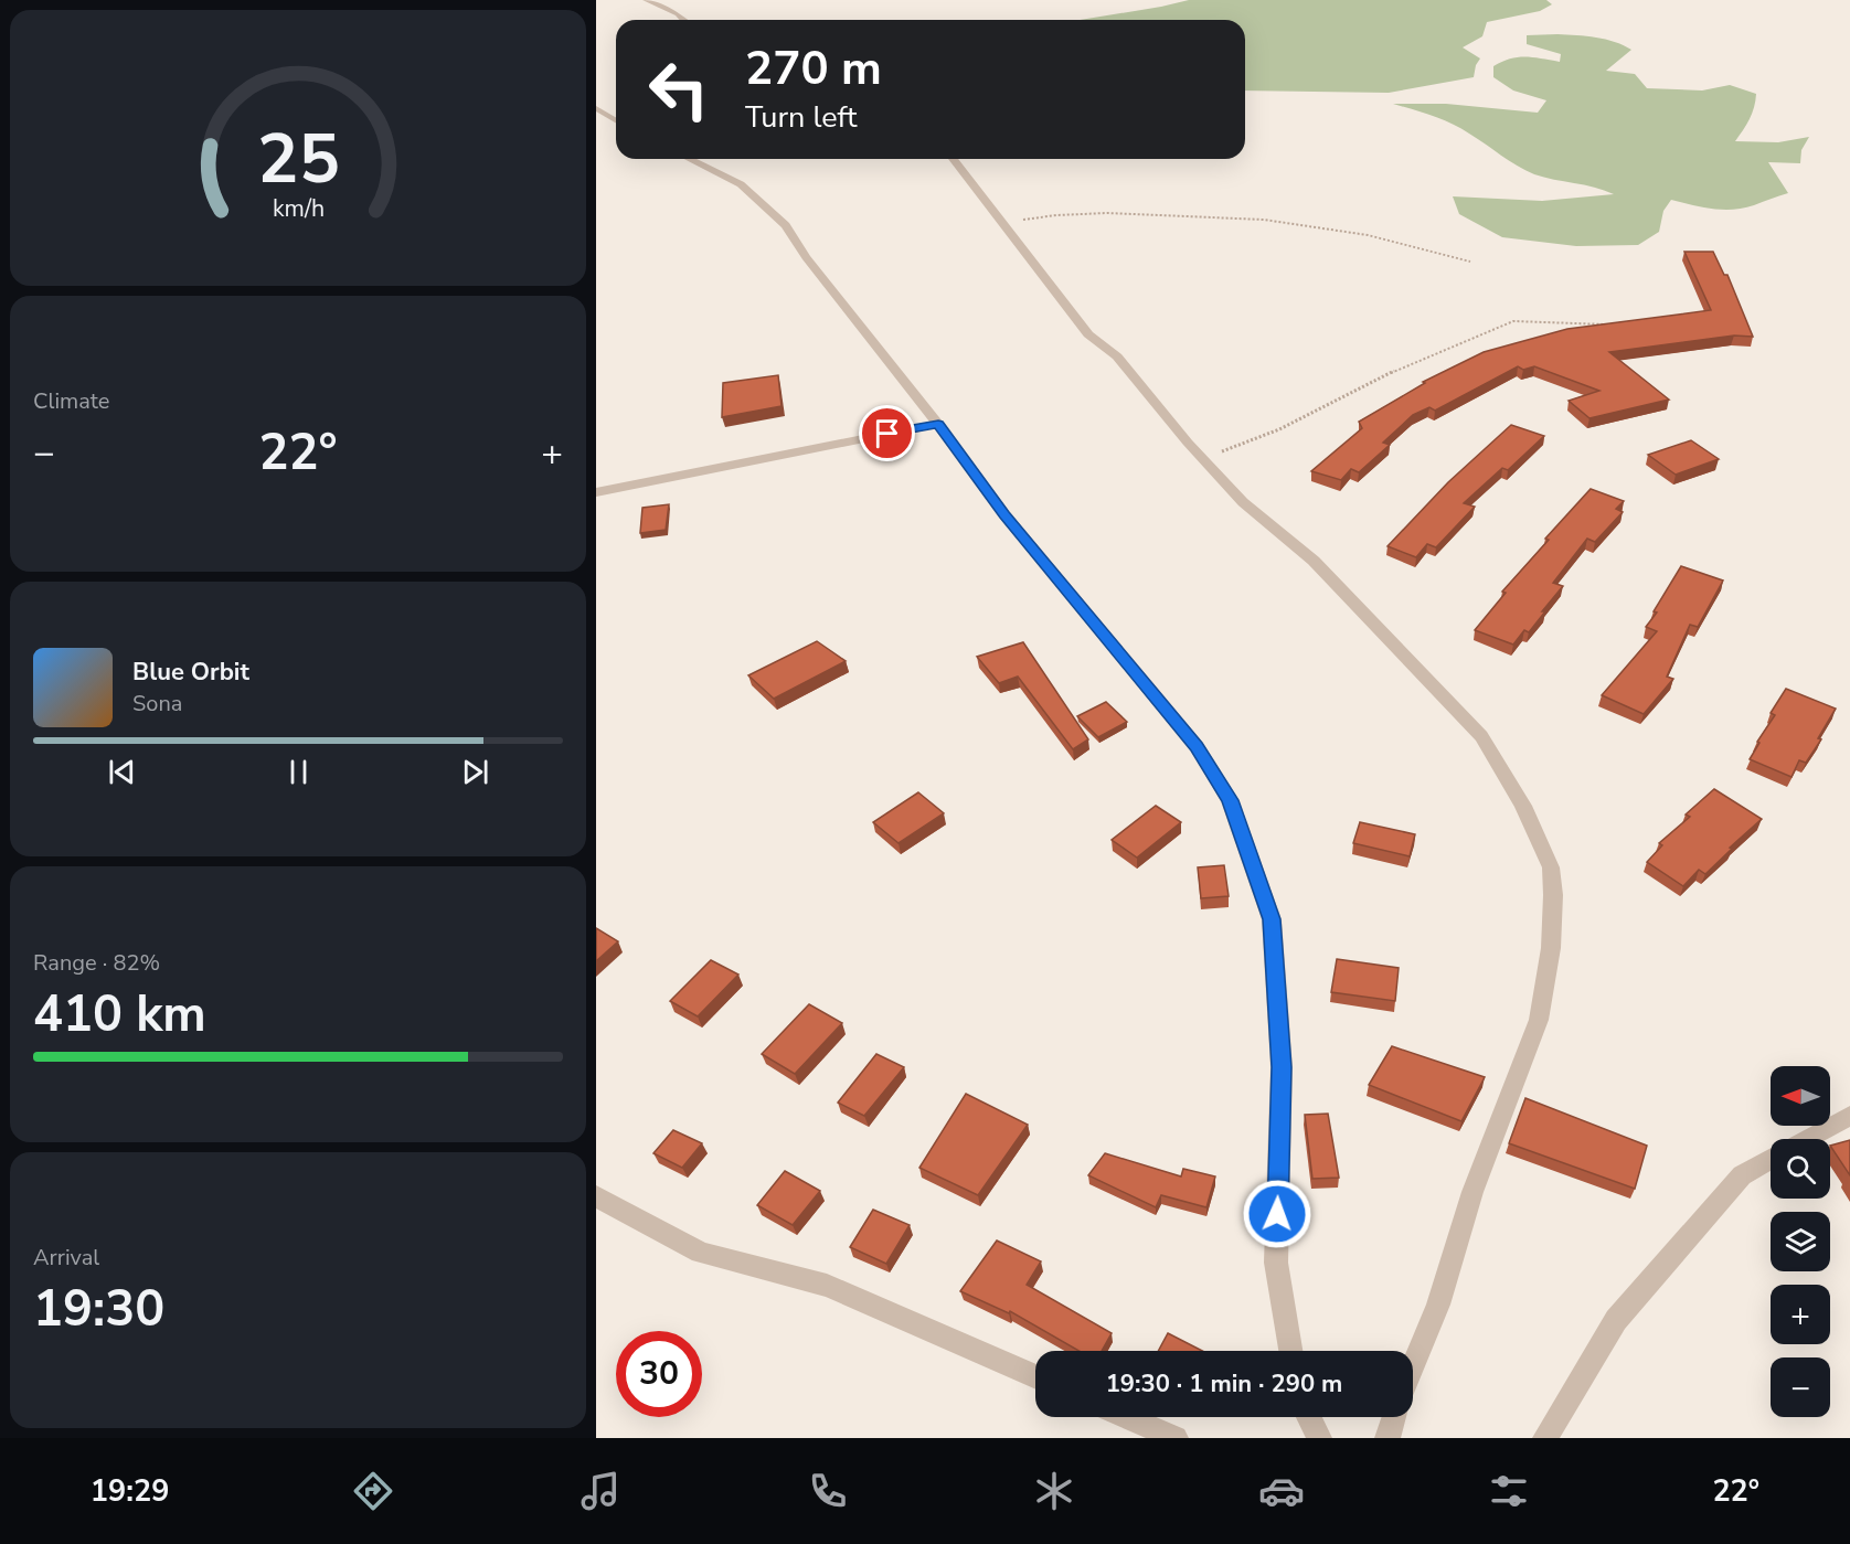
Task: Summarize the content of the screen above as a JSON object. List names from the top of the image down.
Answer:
{
  "north": "left",
  "page": {
    "turn": ["270 m", "Turn left"],
    "tile": [
      "Climate",
      ["Range · 82%", "410 km"],
      ["Arrival", "19:30"]
    ],
    "heat": ["−", "22°", "+"],
    "song": ["Blue Orbit", "Sona"],
    "map_buttons": ["+", "−"],
    "limit": "30",
    "trip": "19:30 · 1 min · 290 m",
    "tabs": ["19:29", "22°"],
    "gauge": ["25", "km/h"]
  }
}
